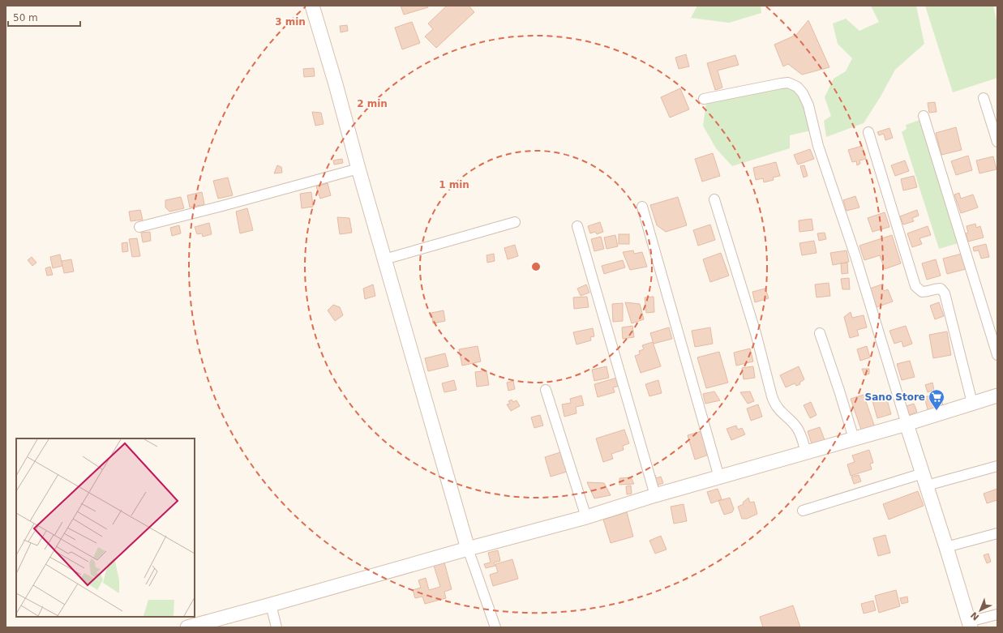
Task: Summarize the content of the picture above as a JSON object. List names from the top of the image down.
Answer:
{
  "places": {
    "supermarket": ["Sano Store"]
  },
  "scale_bar": "50 m",
  "north": "bottom left",
  "rings": ["3 min", "2 min", "1 min"]
}
